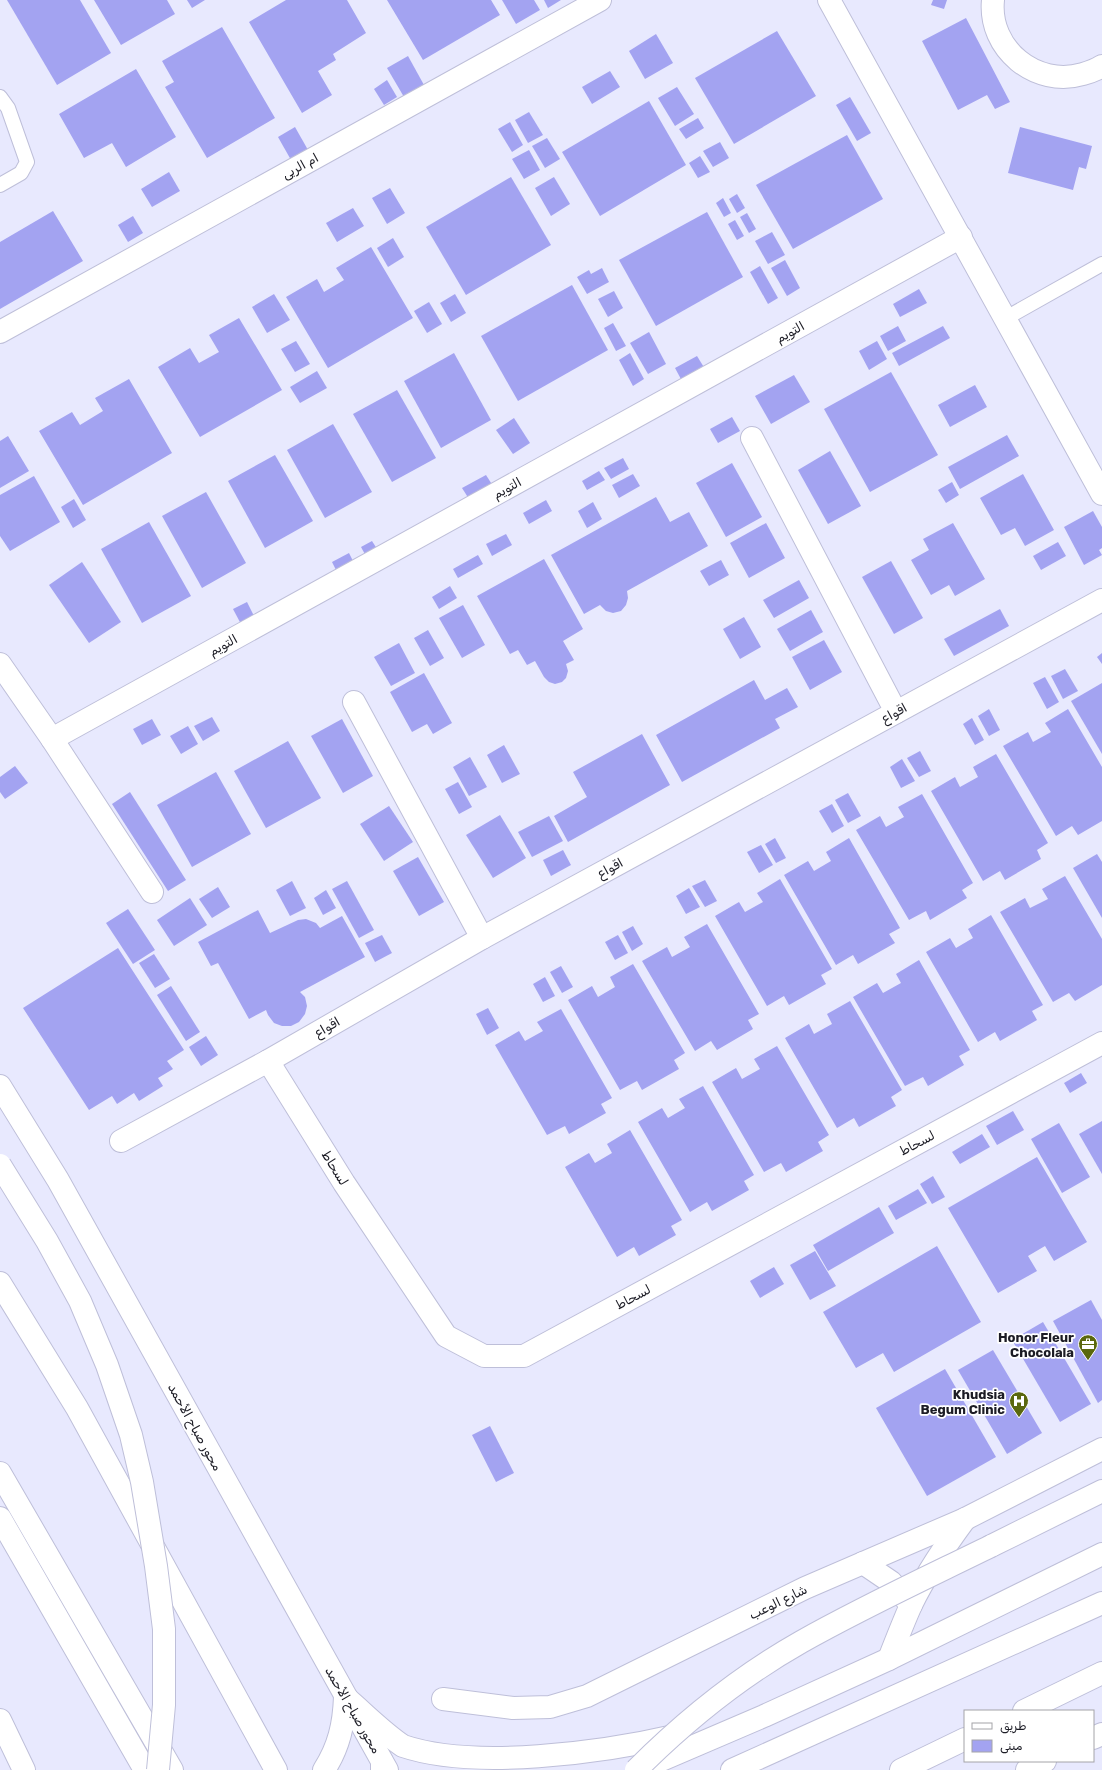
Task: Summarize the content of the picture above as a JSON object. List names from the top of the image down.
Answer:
{
  "streets": {
    "main road": [
      "ام الربى",
      "التويم",
      "اقواع",
      "لسحاط",
      "محور صباح الأحمد",
      "شارع الوعب"
    ]
  },
  "crossings": [
    ["اقواع", "لسحاط"]
  ],
  "places": {
    "office": ["Honor Fleur Chocolala"],
    "hospital": ["Khudsia Begum Clinic"]
  },
  "legend": ["طريق", "مبنى"]
}
